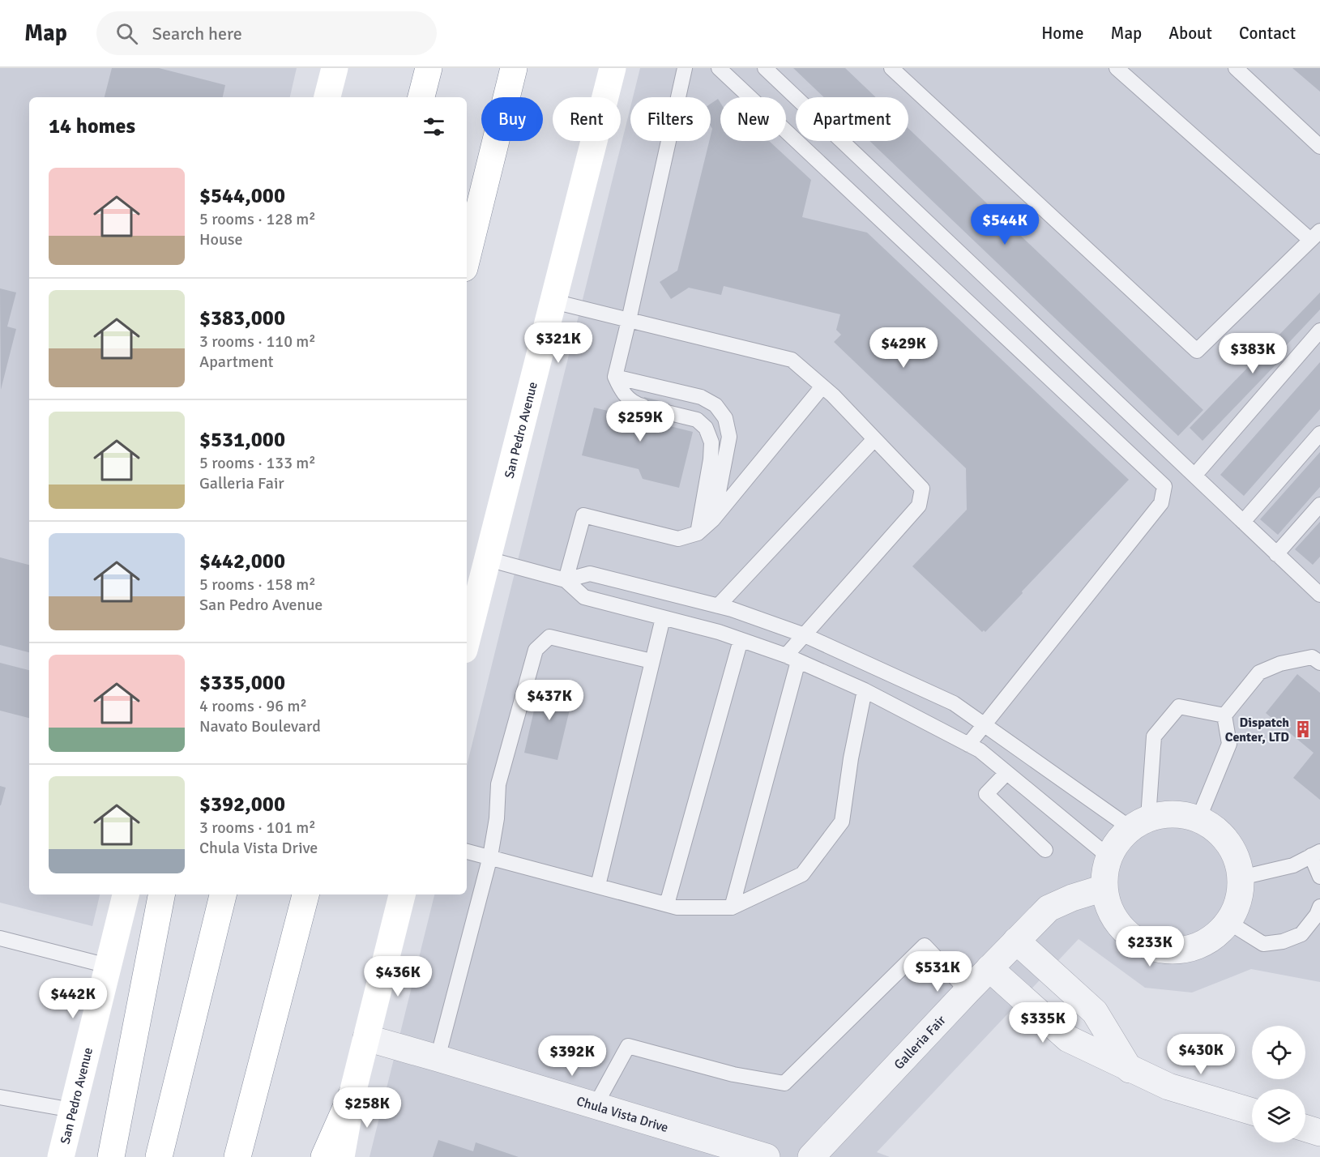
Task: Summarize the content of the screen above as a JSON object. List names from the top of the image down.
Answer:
{
  "streets": {
    "main road": ["San Pedro Avenue"],
    "street": ["Galleria Fair", "Chula Vista Drive"]
  },
  "places": {
    "building": ["Dispatch Center, LTD"]
  },
  "page": {
    "header": "Map",
    "search": "Search here",
    "nav": [
      "Home",
      "Map",
      "About",
      "Contact"
    ],
    "chip": [
      "Buy",
      "Rent",
      "Filters",
      "New",
      "Apartment"
    ],
    "heading": "14 homes",
    "list": [
      {
        "name": "$544,000",
        "note": "5 rooms · 128 m² · House"
      },
      {
        "name": "$383,000",
        "note": "3 rooms · 110 m² · Apartment"
      },
      {
        "name": "$531,000",
        "note": "5 rooms · 133 m² · Galleria Fair"
      },
      {
        "name": "$442,000",
        "note": "5 rooms · 158 m² · San Pedro Avenue"
      },
      {
        "name": "$335,000",
        "note": "4 rooms · 96 m² · Navato Boulevard"
      },
      {
        "name": "$392,000",
        "note": "3 rooms · 101 m² · Chula Vista Drive"
      }
    ],
    "price": [
      "$544K",
      "$321K",
      "$429K",
      "$383K",
      "$259K",
      "$437K",
      "$233K",
      "$531K",
      "$436K",
      "$442K",
      "$335K",
      "$430K",
      "$392K",
      "$258K"
    ]
  }
}
